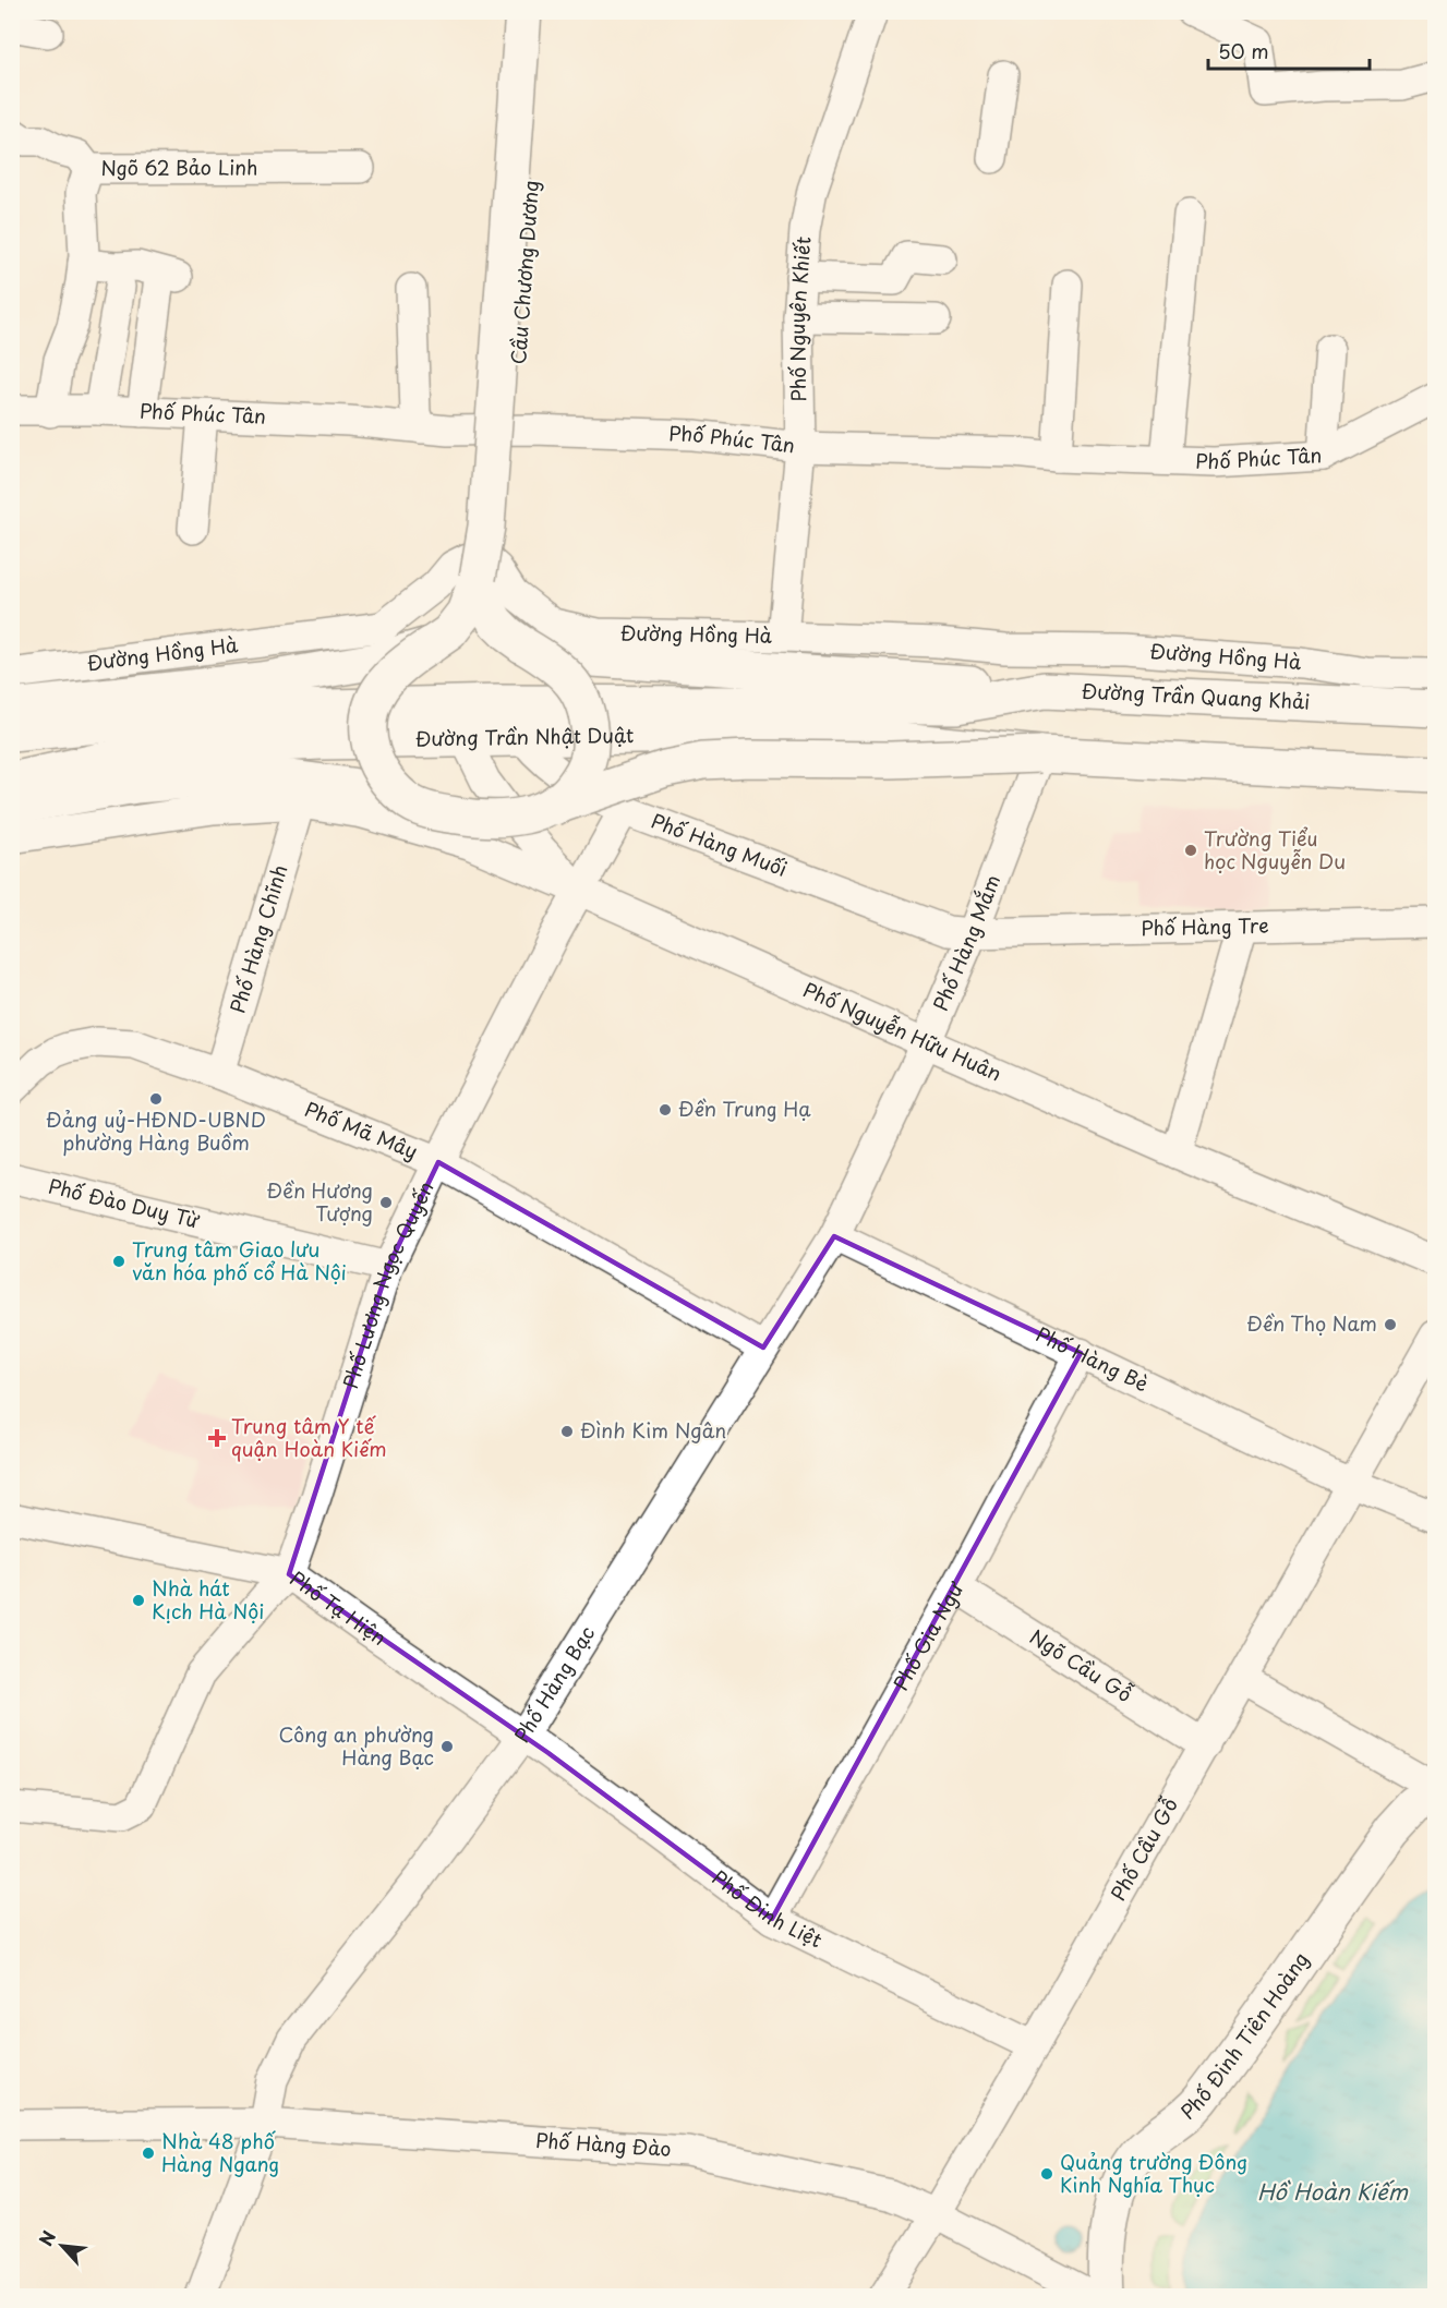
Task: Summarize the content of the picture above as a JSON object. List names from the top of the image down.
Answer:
{
  "streets": {
    "main road": [
      "Cầu Chương Dương",
      "Đường Trần Quang Khải",
      "Đường Trần Nhật Duật",
      "Phố Đinh Tiên Hoàng"
    ],
    "street": [
      "Ngõ 62 Bảo Linh",
      "Phố Nguyên Khiết",
      "Phố Phúc Tân",
      "Đường Hồng Hà",
      "Phố Hàng Muối",
      "Phố Hàng Tre",
      "Phố Hàng Chĩnh",
      "Phố Hàng Mắm",
      "Phố Nguyễn Hữu Huân",
      "Phố Mã Mây",
      "Phố Đào Duy Từ",
      "Phố Lương Ngọc Quyến",
      "Phố Hàng Bè",
      "Phố Tạ Hiện",
      "Phố Gia Ngư",
      "Ngõ Cầu Gỗ",
      "Phố Hàng Bạc",
      "Phố Cầu Gỗ",
      "Phố Đinh Liệt",
      "Phố Hàng Đào"
    ]
  },
  "crossings": [
    ["Phố Nguyên Khiết", "Phố Phúc Tân"],
    ["Phố Nguyên Khiết", "Đường Hồng Hà"],
    ["Đường Trần Quang Khải", "Đường Trần Nhật Duật"],
    ["Đường Trần Nhật Duật", "Phố Hàng Muối"],
    ["Đường Trần Nhật Duật", "Phố Hàng Mắm"],
    ["Đường Trần Nhật Duật", "Phố Nguyễn Hữu Huân"],
    ["Phố Hàng Muối", "Phố Hàng Tre"],
    ["Phố Hàng Muối", "Phố Hàng Mắm"],
    ["Phố Hàng Muối", "Phố Lương Ngọc Quyến"],
    ["Phố Hàng Tre", "Phố Hàng Mắm"],
    ["Phố Hàng Chĩnh", "Phố Mã Mây"],
    ["Phố Hàng Mắm", "Phố Nguyễn Hữu Huân"],
    ["Phố Hàng Mắm", "Phố Hàng Bè"],
    ["Phố Hàng Mắm", "Phố Hàng Bạc"],
    ["Phố Nguyễn Hữu Huân", "Phố Lương Ngọc Quyến"],
    ["Phố Mã Mây", "Phố Lương Ngọc Quyến"],
    ["Phố Mã Mây", "Phố Hàng Bạc"],
    ["Phố Đào Duy Từ", "Phố Lương Ngọc Quyến"],
    ["Phố Lương Ngọc Quyến", "Phố Tạ Hiện"],
    ["Phố Hàng Bè", "Phố Gia Ngư"],
    ["Phố Hàng Bè", "Phố Hàng Bạc"],
    ["Phố Hàng Bè", "Phố Cầu Gỗ"],
    ["Phố Tạ Hiện", "Phố Hàng Bạc"],
    ["Phố Tạ Hiện", "Phố Đinh Liệt"],
    ["Phố Gia Ngư", "Ngõ Cầu Gỗ"],
    ["Phố Gia Ngư", "Phố Đinh Liệt"],
    ["Ngõ Cầu Gỗ", "Phố Cầu Gỗ"],
    ["Phố Hàng Bạc", "Phố Đinh Liệt"],
    ["Phố Hàng Bạc", "Phố Hàng Đào"],
    ["Phố Cầu Gỗ", "Phố Đinh Liệt"],
    ["Phố Cầu Gỗ", "Phố Hàng Đào"]
  ],
  "water": ["Hồ Hoàn Kiếm"],
  "places": {
    "other": [
      "Trường Tiểu học Nguyễn Du",
      "Đảng uỷ-HĐND-UBND phường Hàng Buồm",
      "Đền Trung Hạ",
      "Đền Hương Tượng",
      "Trung tâm Giao lưu văn hóa phố cổ Hà Nội",
      "Đền Thọ Nam",
      "Đình Kim Ngân",
      "Nhà hát Kịch Hà Nội",
      "Công an phường Hàng Bạc",
      "Nhà 48 phố Hàng Ngang",
      "Quảng trường Đông Kinh Nghĩa Thục"
    ],
    "health": ["Trung tâm Y tế quận Hoàn Kiếm"]
  },
  "scale_bar": "50 m",
  "north": "top left"
}
